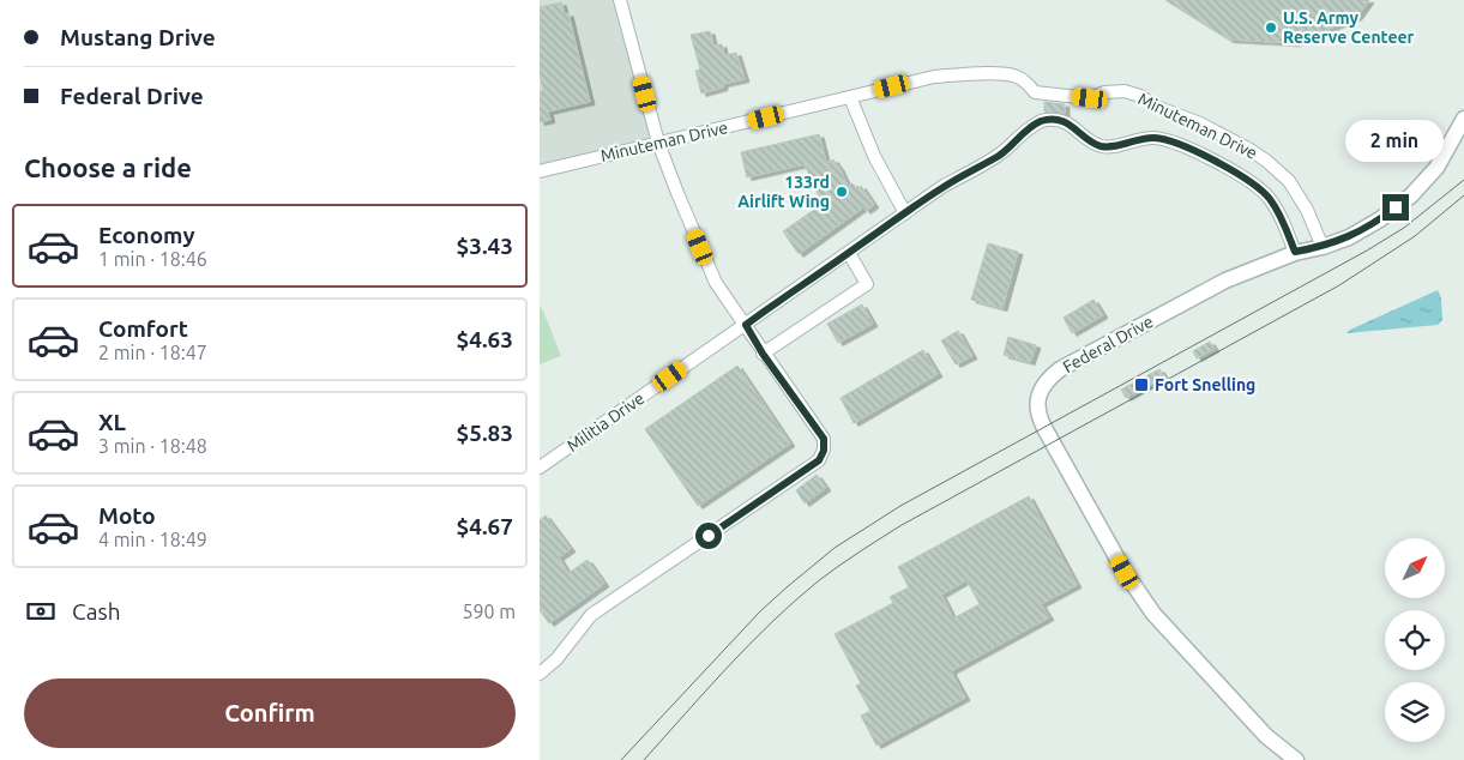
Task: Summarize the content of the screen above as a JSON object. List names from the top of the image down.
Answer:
{
  "streets": {
    "street": ["Minuteman Drive", "Federal Drive", "Militia Drive"]
  },
  "crossings": [
    ["Minuteman Drive", "Federal Drive"],
    ["Federal Drive", "Militia Drive"]
  ],
  "places": {
    "other": ["U.S. Army Reserve Centeer", "133rd Airlift Wing"],
    "transit": ["Fort Snelling"]
  },
  "north": "top right",
  "page": {
    "banner": ["Mustang Drive", "Federal Drive"],
    "bubble": "2 min",
    "heading": "Choose a ride",
    "list": [
      {
        "name": "Economy",
        "note": "1 min · 18:46",
        "value": "$3.43"
      },
      {
        "name": "Comfort",
        "note": "2 min · 18:47",
        "value": "$4.63"
      },
      {
        "name": "XL",
        "note": "3 min · 18:48",
        "value": "$5.83"
      },
      {
        "name": "Moto",
        "note": "4 min · 18:49",
        "value": "$4.67"
      }
    ],
    "pay": ["Cash", "590 m"],
    "buttons": "Confirm"
  }
}
